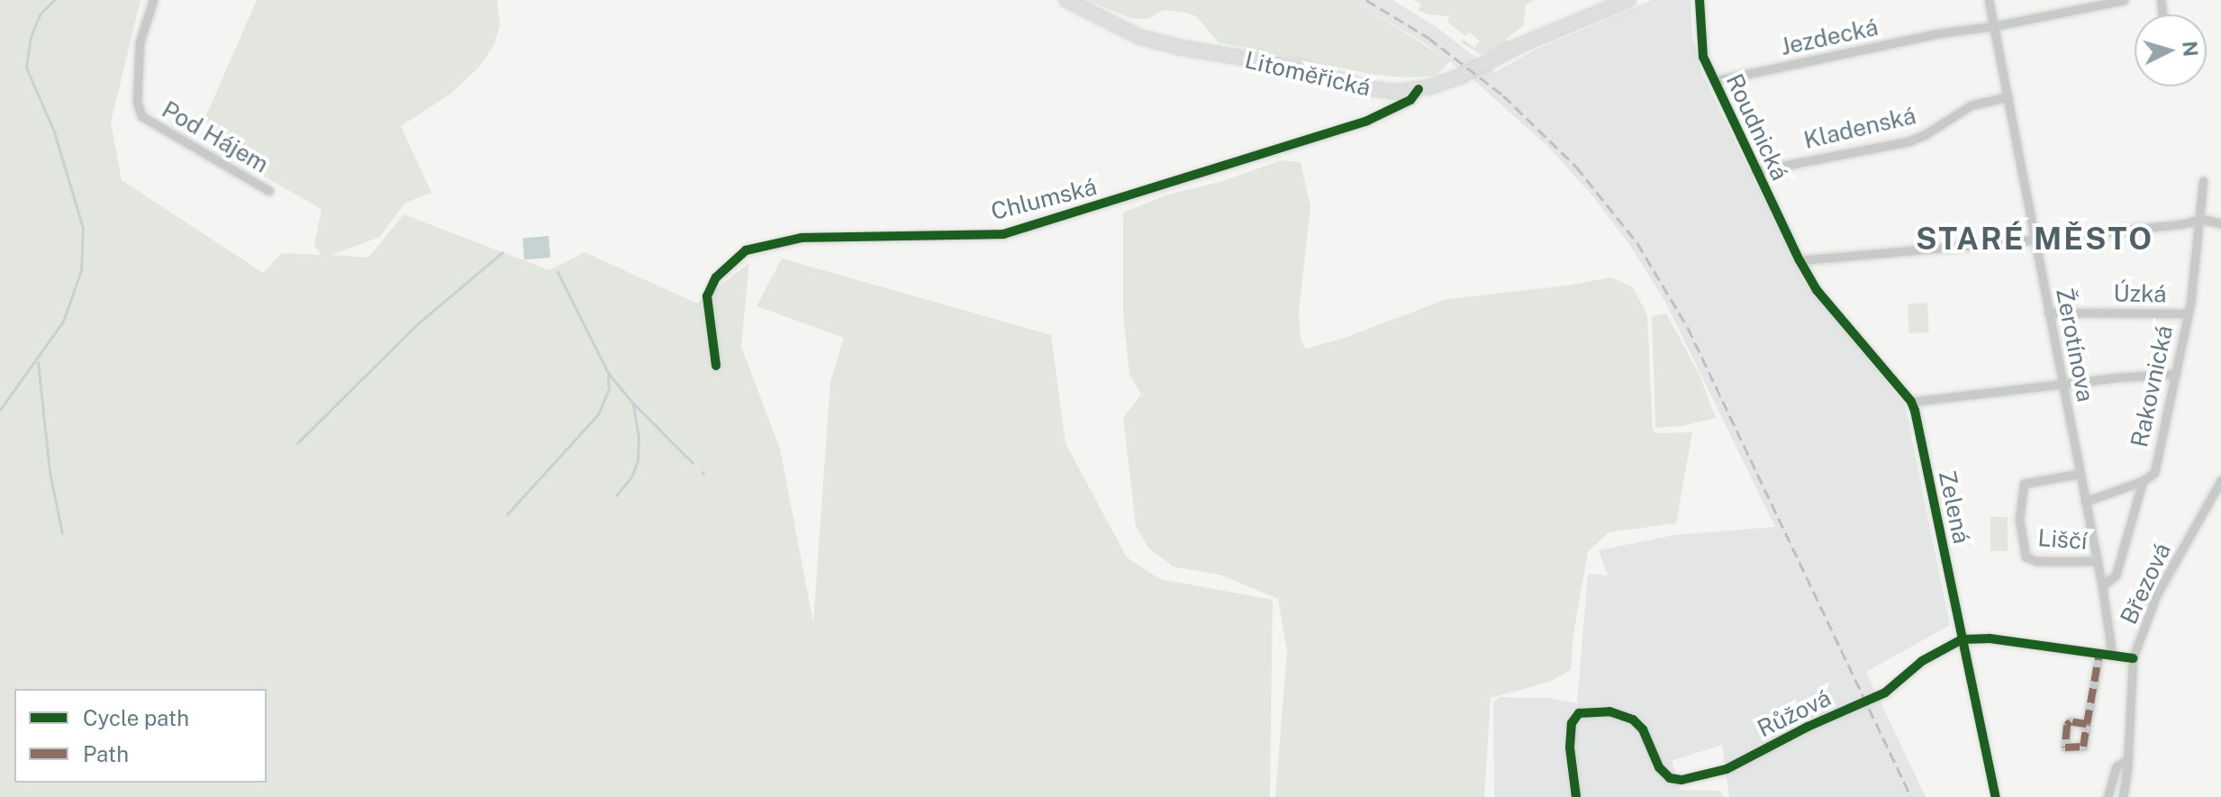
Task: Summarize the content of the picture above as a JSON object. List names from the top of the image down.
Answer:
{
  "streets": {
    "main road": ["Litoměřická"],
    "street": [
      "Jezdecká",
      "Roudnická",
      "Kladenská",
      "Pod Hájem",
      "Chlumská",
      "Úzká",
      "Žerotínova",
      "Rakovnická",
      "Zelená",
      "Liščí",
      "Březová",
      "Růžová"
    ]
  },
  "crossings": [
    ["Jezdecká", "Roudnická"],
    ["Jezdecká", "Žerotínova"],
    ["Litoměřická", "Chlumská"],
    ["Roudnická", "Kladenská"],
    ["Roudnická", "Zelená"],
    ["Kladenská", "Žerotínova"],
    ["Úzká", "Žerotínova"],
    ["Úzká", "Rakovnická"],
    ["Žerotínova", "Rakovnická"],
    ["Žerotínova", "Liščí"],
    ["Žerotínova", "Růžová"],
    ["Zelená", "Růžová"],
    ["Březová", "Růžová"]
  ],
  "districts": ["STARÉ MĚSTO"],
  "legend": ["Cycle path", "Path"],
  "north": "right"
}
